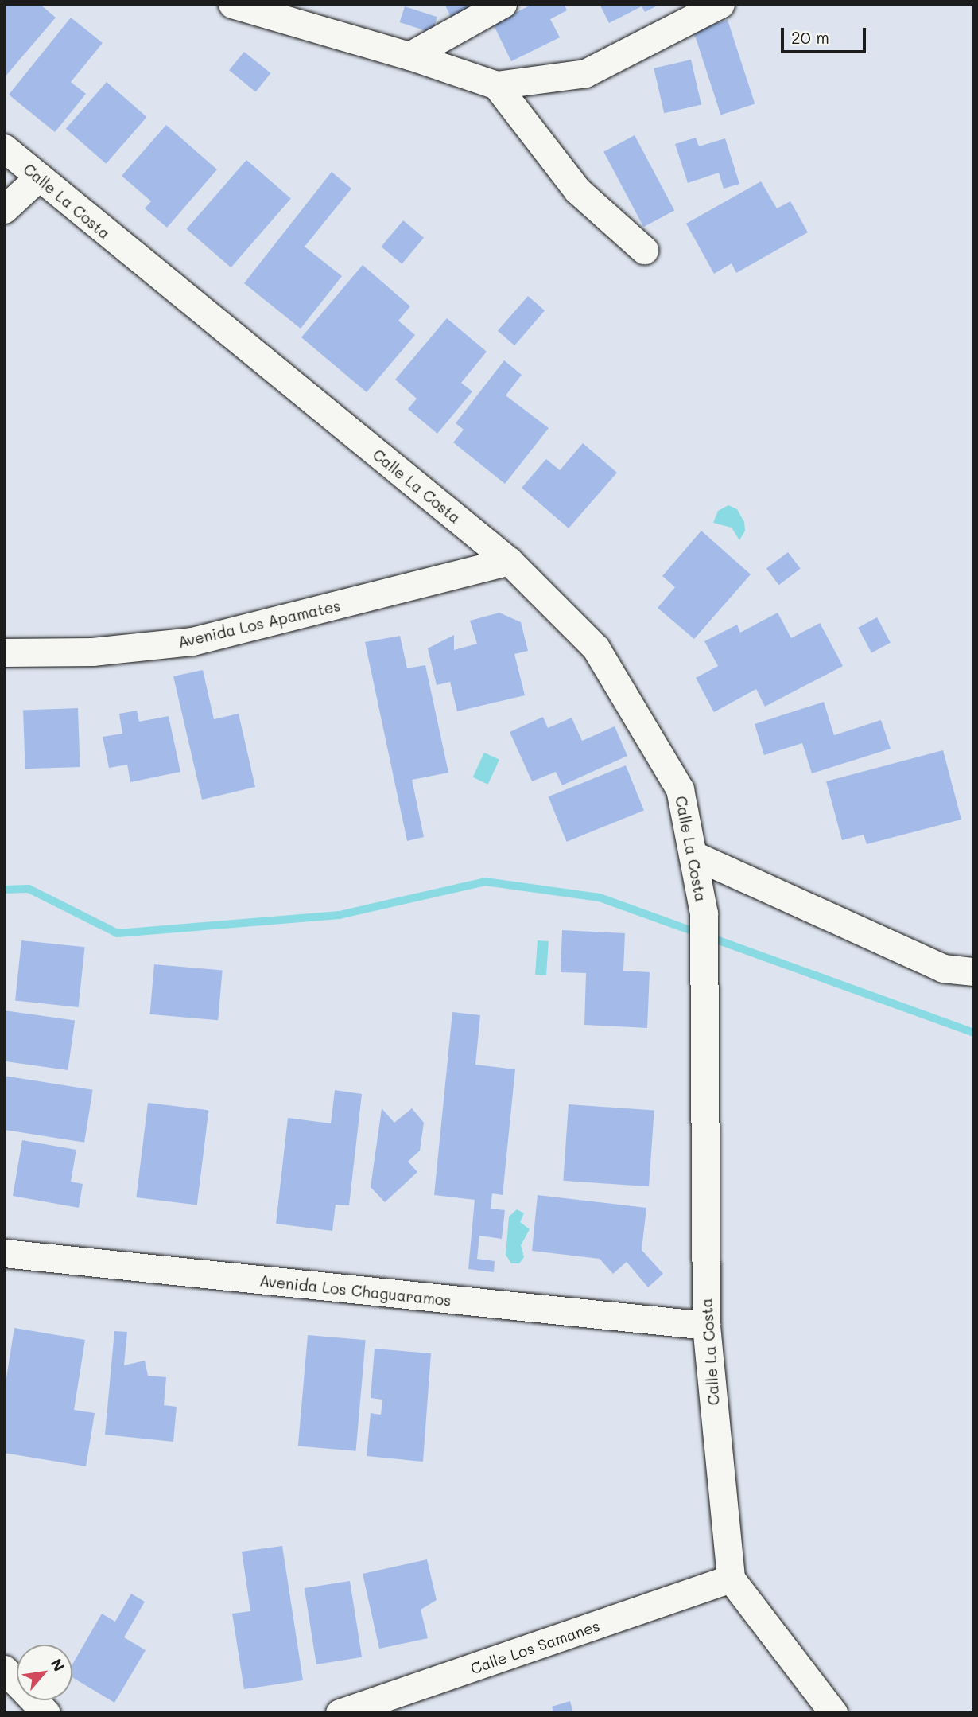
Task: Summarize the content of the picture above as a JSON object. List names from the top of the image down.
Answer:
{
  "streets": {
    "street": [
      "Calle La Costa",
      "Avenida Los Apamates",
      "Avenida Los Chaguaramos",
      "Calle Los Samanes"
    ]
  },
  "crossings": [
    ["Calle La Costa", "Avenida Los Apamates"],
    ["Calle La Costa", "Avenida Los Chaguaramos"],
    ["Calle La Costa", "Calle Los Samanes"]
  ],
  "scale_bar": "20 m",
  "north": "top right"
}
